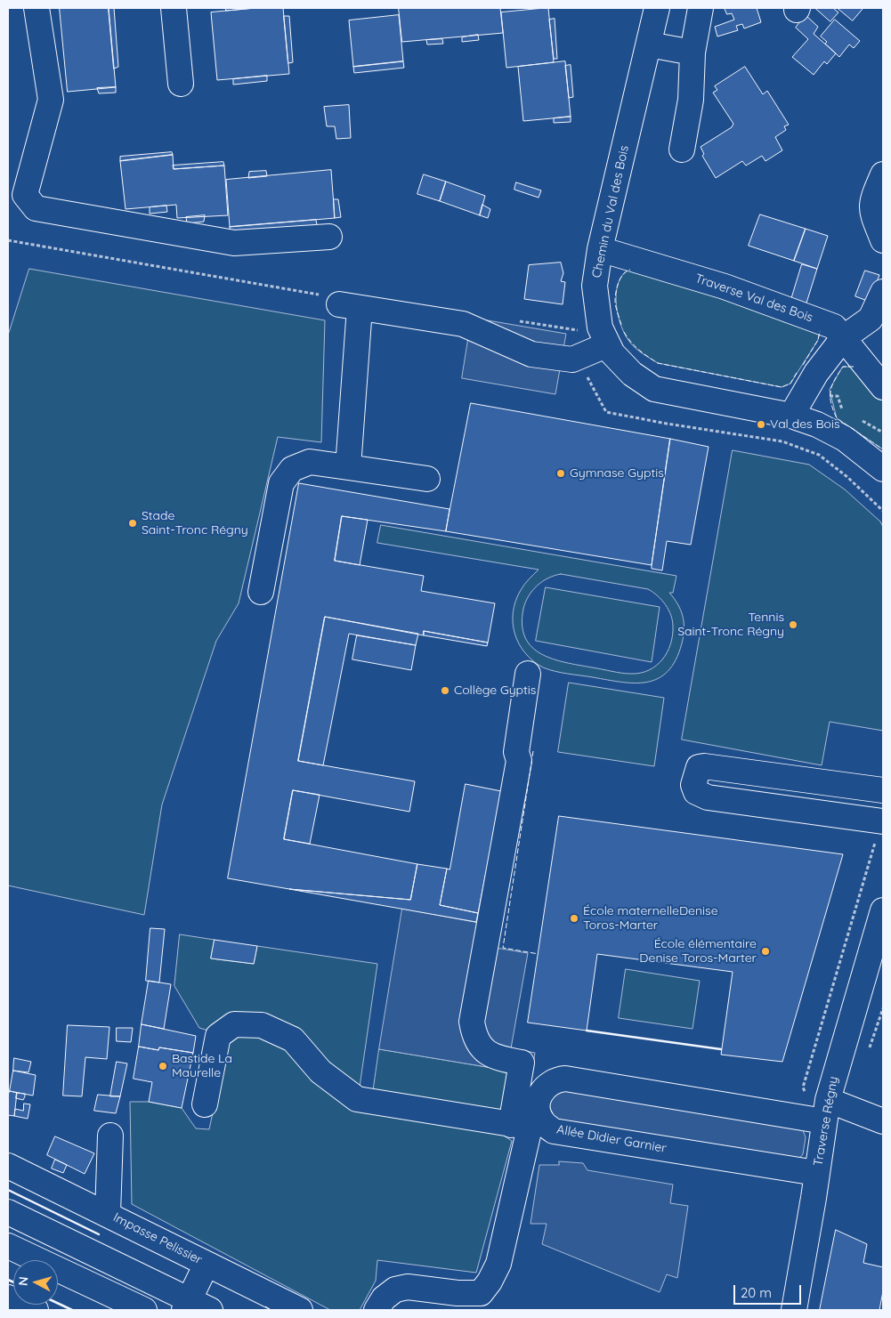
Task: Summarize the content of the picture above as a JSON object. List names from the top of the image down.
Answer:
{
  "streets": {
    "street": [
      "Chemin du Val des Bois",
      "Traverse Val des Bois",
      "Traverse Régny",
      "Allée Didier Garnier",
      "Impasse Pelissier"
    ]
  },
  "crossings": [
    ["Chemin du Val des Bois", "Traverse Val des Bois"],
    ["Traverse Régny", "Allée Didier Garnier"]
  ],
  "places": [
    "Val des Bois",
    "Gymnase Gyptis",
    "Stade Saint-Tronc Régny",
    "Tennis Saint-Tronc Régny",
    "Collège Gyptis",
    "École maternelleDenise Toros-Marter",
    "École élémentaire Denise Toros-Marter",
    "Bastide La Maurelle"
  ],
  "scale_bar": "20 m",
  "north": "left"
}
